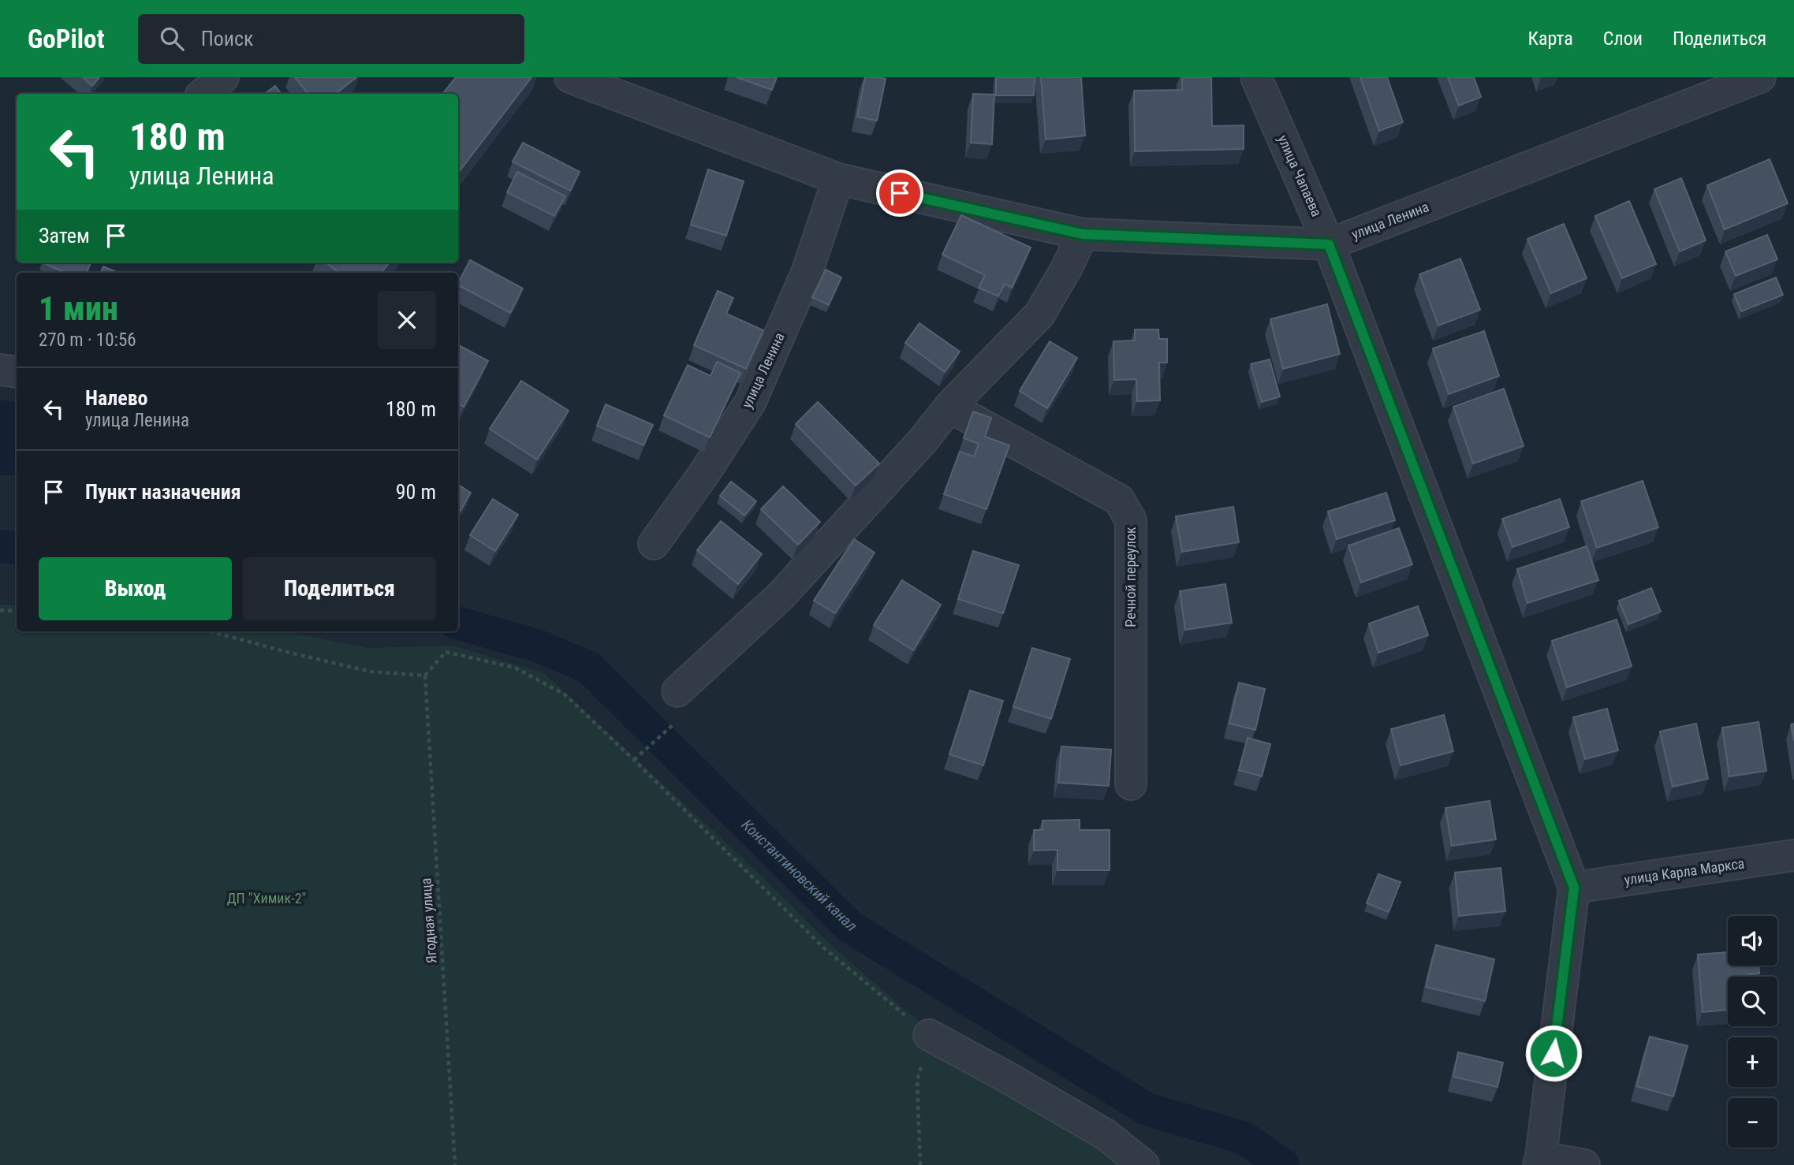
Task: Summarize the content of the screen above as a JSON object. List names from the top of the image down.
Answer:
{
  "streets": {
    "street": [
      "улица Чапаева",
      "улица Ленина",
      "Речной переулок",
      "улица Карла Маркса"
    ],
    "path": ["Ягодная улица"]
  },
  "crossings": [
    ["улица Чапаева", "улица Ленина"],
    ["улица Чапаева", "улица Карла Маркса"]
  ],
  "water": ["Константиновский канал"],
  "parks": ["ДП \"Химик-2\""],
  "page": {
    "header": "GoPilot",
    "search": "Поиск",
    "nav": ["Карта", "Слои", "Поделиться"],
    "turn": ["180 m", "улица Ленина"],
    "then": "Затем",
    "heading": ["1 мин", "270 m · 10:56"],
    "list": [
      {
        "name": "Налево",
        "note": "улица Ленина",
        "value": "180 m"
      },
      {
        "name": "Пункт назначения",
        "value": "90 m"
      }
    ],
    "buttons": ["Выход", "Поделиться"],
    "map_buttons": ["+", "−"]
  }
}
